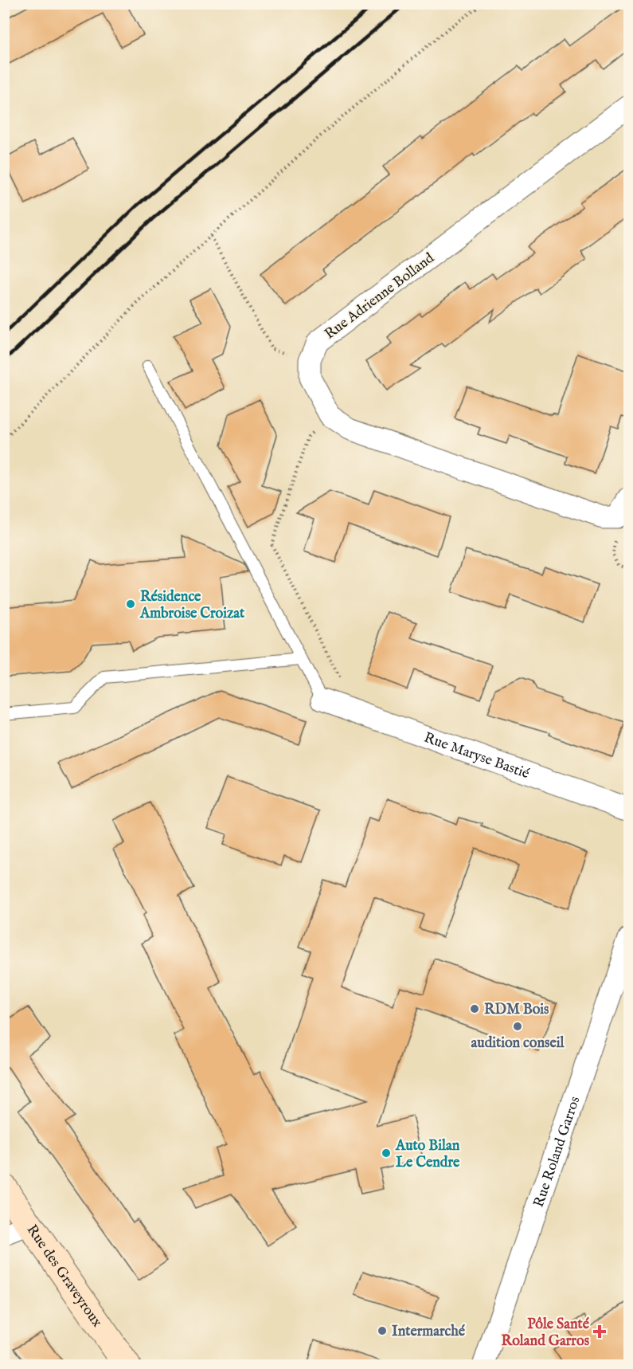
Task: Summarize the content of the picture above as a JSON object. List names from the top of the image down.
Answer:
{
  "streets": {
    "main road": ["Rue des Graveyroux"],
    "street": ["Rue Adrienne Bolland", "Rue Maryse Bastié", "Rue Roland Garros"]
  },
  "places": {
    "other": [
      "Résidence Ambroise Croizat",
      "RDM Bois",
      "audition conseil",
      "Auto Bilan Le Cendre",
      "Intermarché"
    ],
    "health": ["Pôle Santé Roland Garros"]
  }
}
